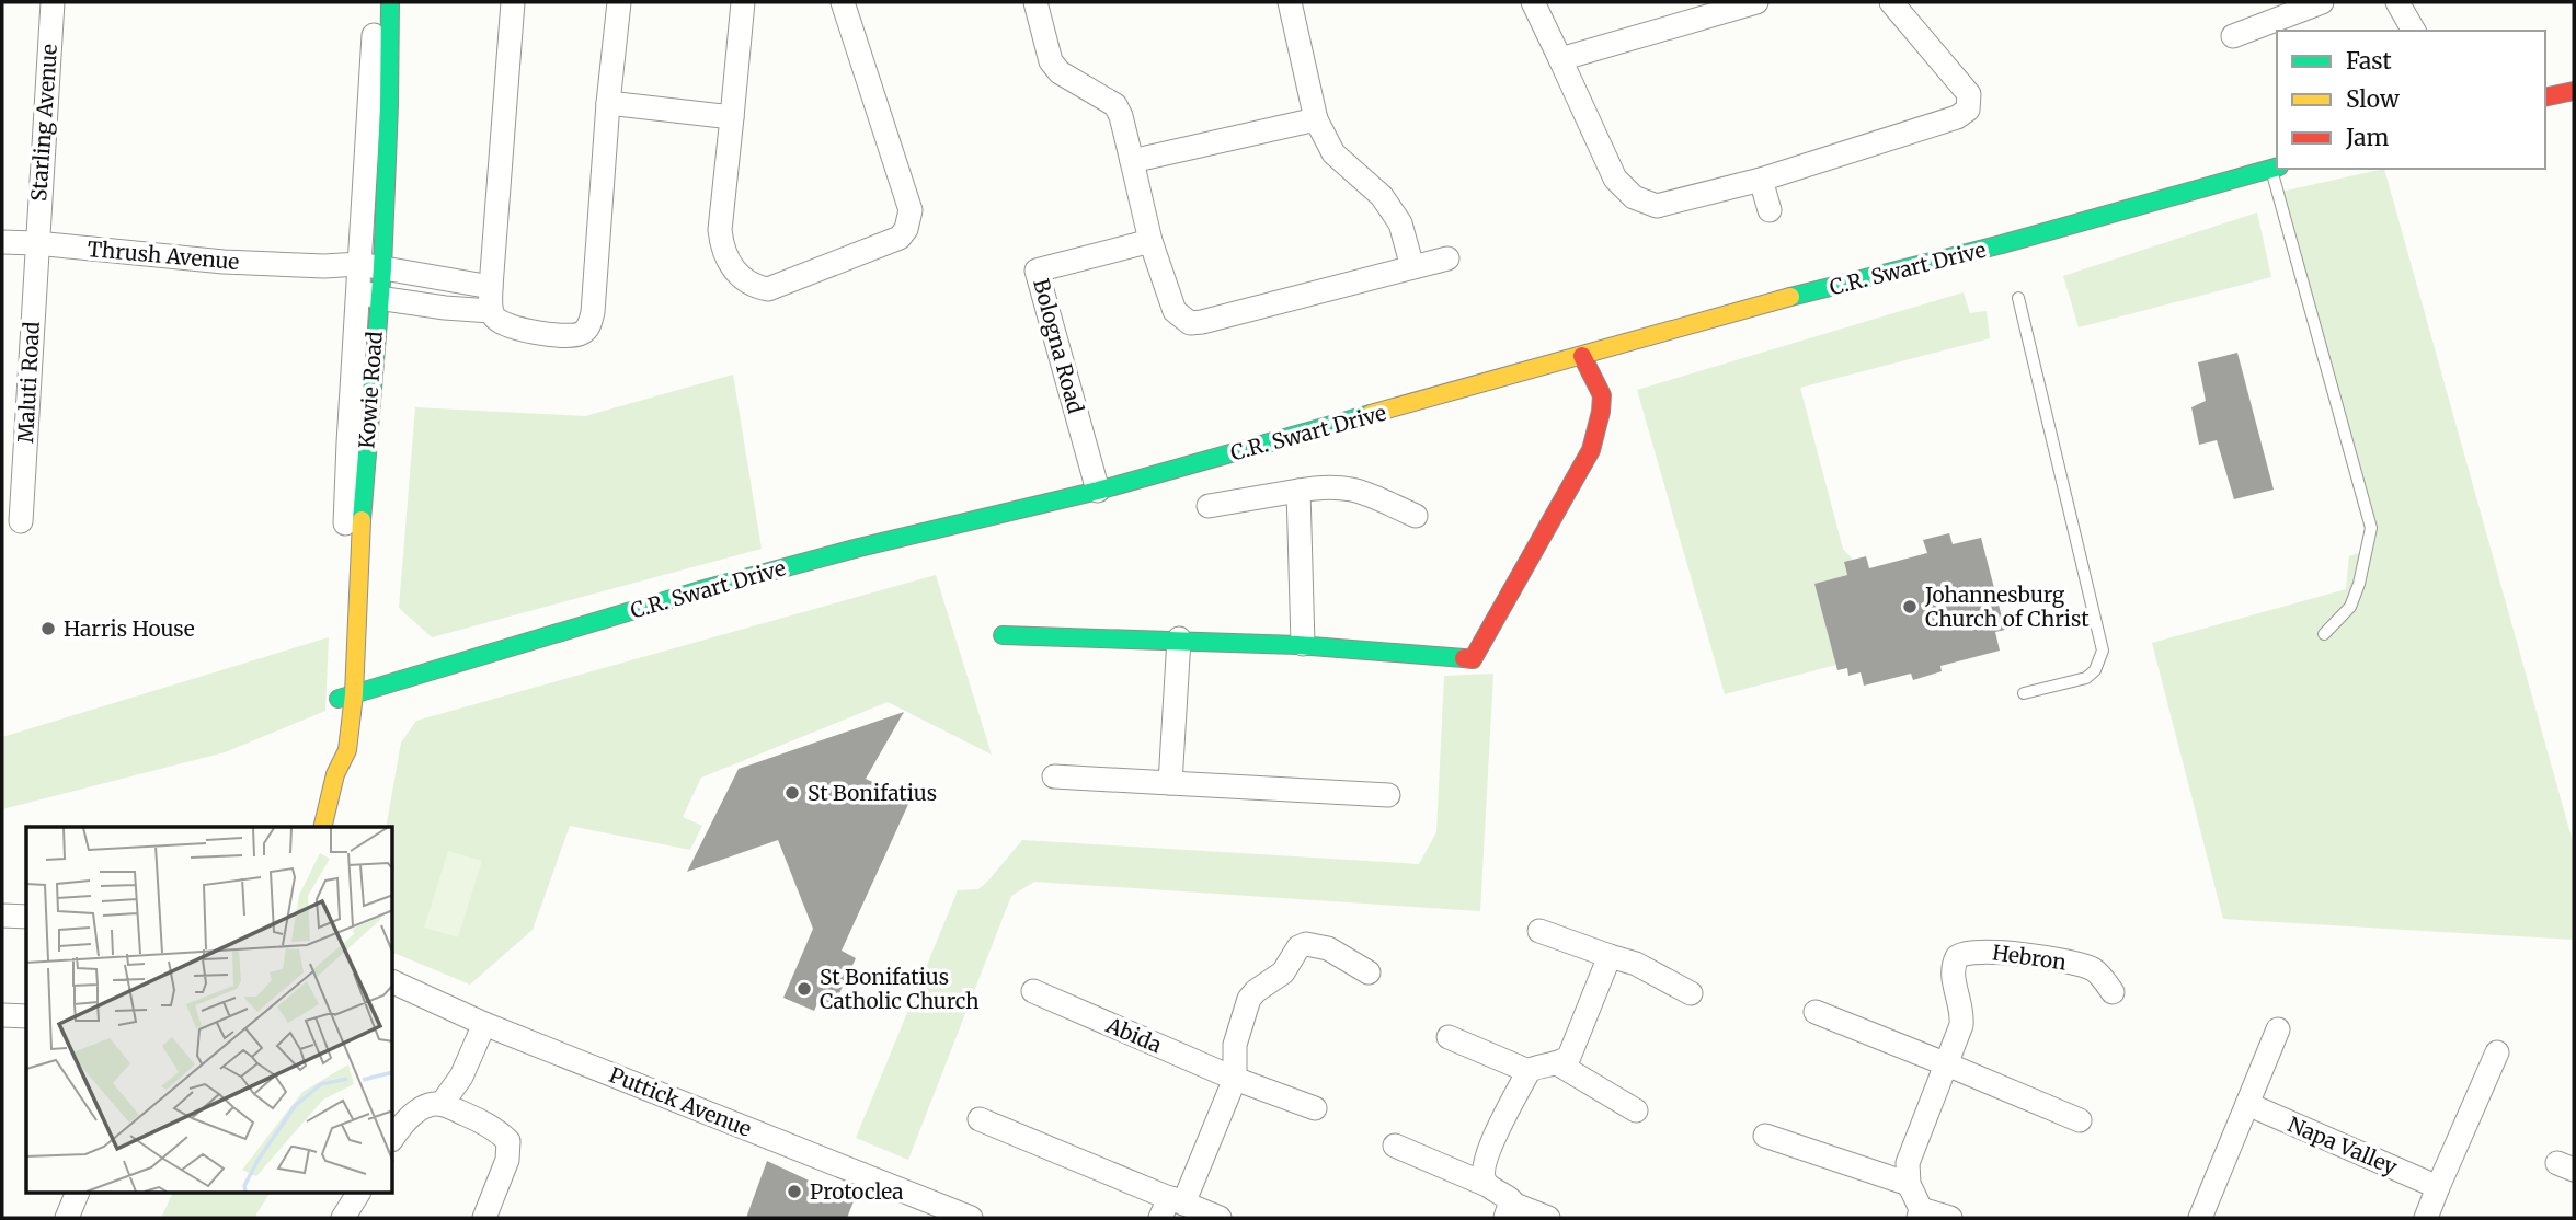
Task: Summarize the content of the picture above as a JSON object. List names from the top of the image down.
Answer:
{
  "streets": {
    "street": [
      "Starling Avenue",
      "Thrush Avenue",
      "C.R. Swart Drive",
      "Bologna Road",
      "Maluti Road",
      "Kowie Road",
      "Hebron",
      "Abida",
      "Puttick Avenue",
      "Napa Valley"
    ]
  },
  "crossings": [
    ["Starling Avenue", "Thrush Avenue"],
    ["Starling Avenue", "Maluti Road"],
    ["Thrush Avenue", "Maluti Road"],
    ["Thrush Avenue", "Kowie Road"],
    ["C.R. Swart Drive", "Bologna Road"],
    ["C.R. Swart Drive", "Kowie Road"]
  ],
  "places": [
    "Johannesburg Church of Christ",
    "Harris House",
    "St Bonifatius",
    "St Bonifatius Catholic Church",
    "Protoclea"
  ],
  "legend": ["Fast", "Slow", "Jam"]
}
